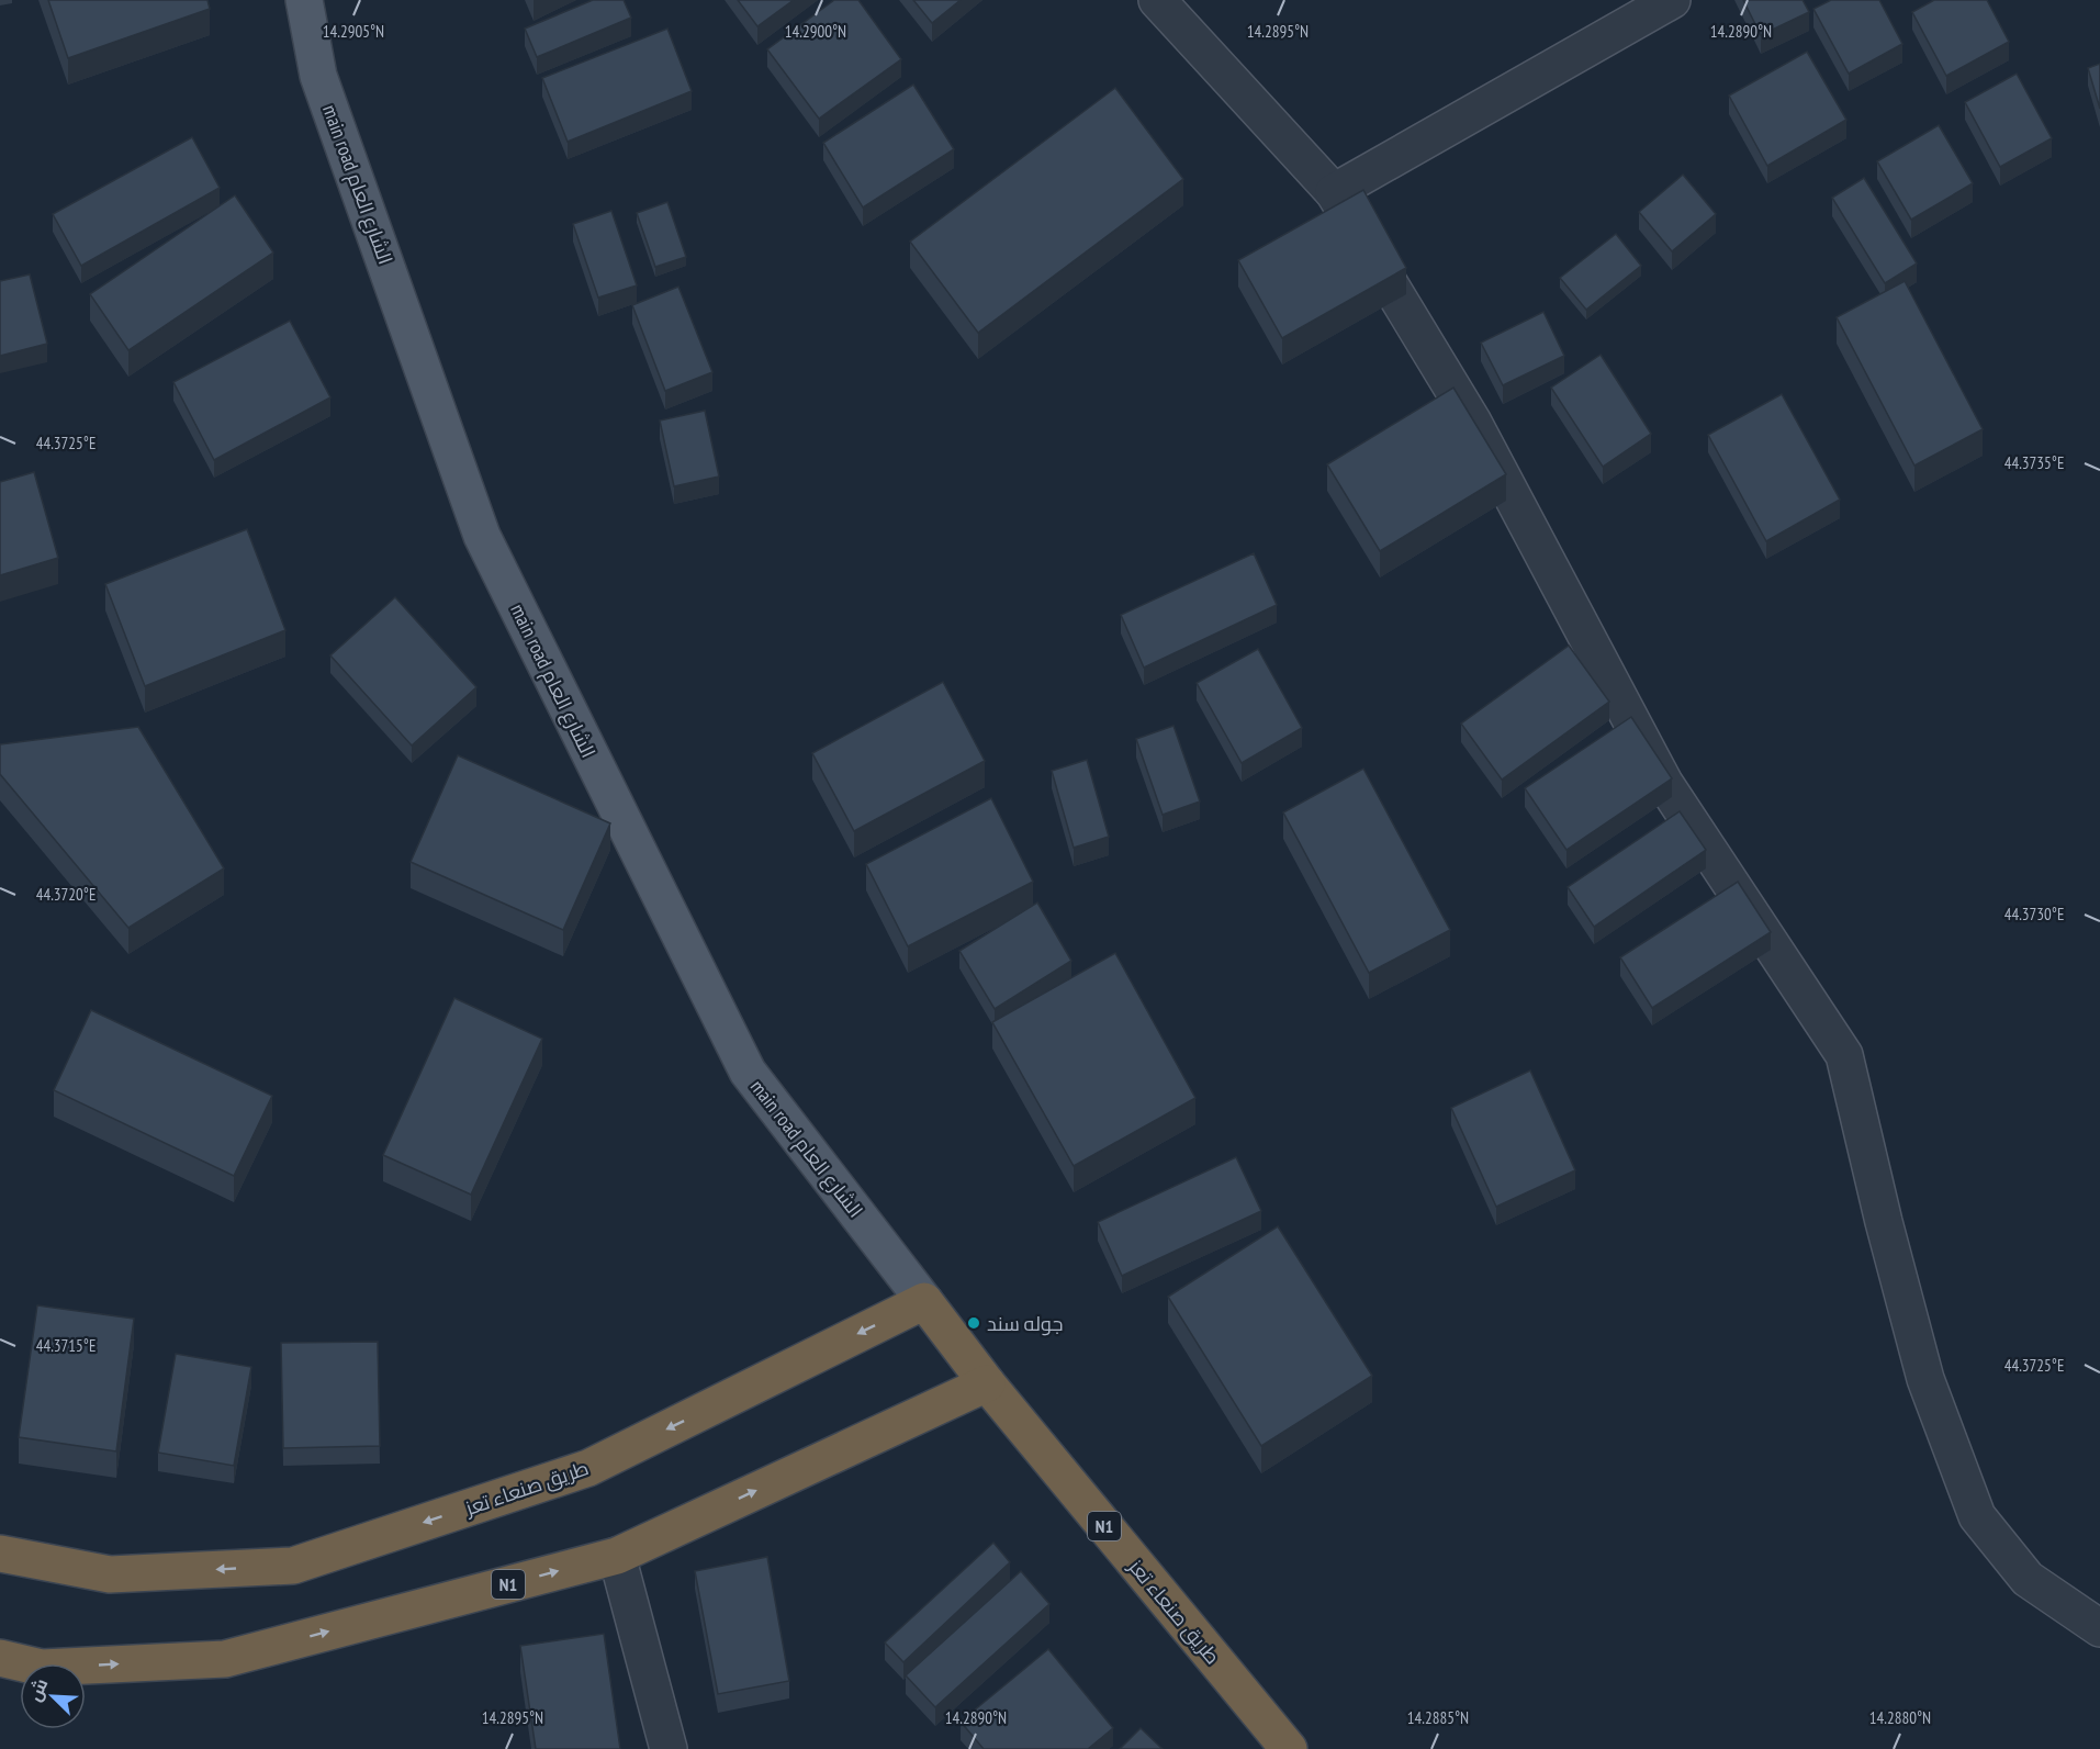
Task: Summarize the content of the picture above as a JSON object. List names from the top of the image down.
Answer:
{
  "streets": {
    "highway": ["طريق صنعاء تعز", "N1"],
    "main road": ["main road الشارع العام"]
  },
  "crossings": [
    ["main road الشارع العام", "طريق صنعاء تعز"],
    ["طريق صنعاء تعز", "N1"]
  ],
  "places": ["جوله سند"],
  "north": "top left",
  "coordinates": [
    "14.2900°N",
    "14.2895°N",
    "14.2890°N",
    "14.2905°N",
    "44.3725°E",
    "44.3735°E",
    "44.3720°E",
    "44.3730°E",
    "44.3715°E",
    "14.2880°N",
    "14.2885°N"
  ]
}
